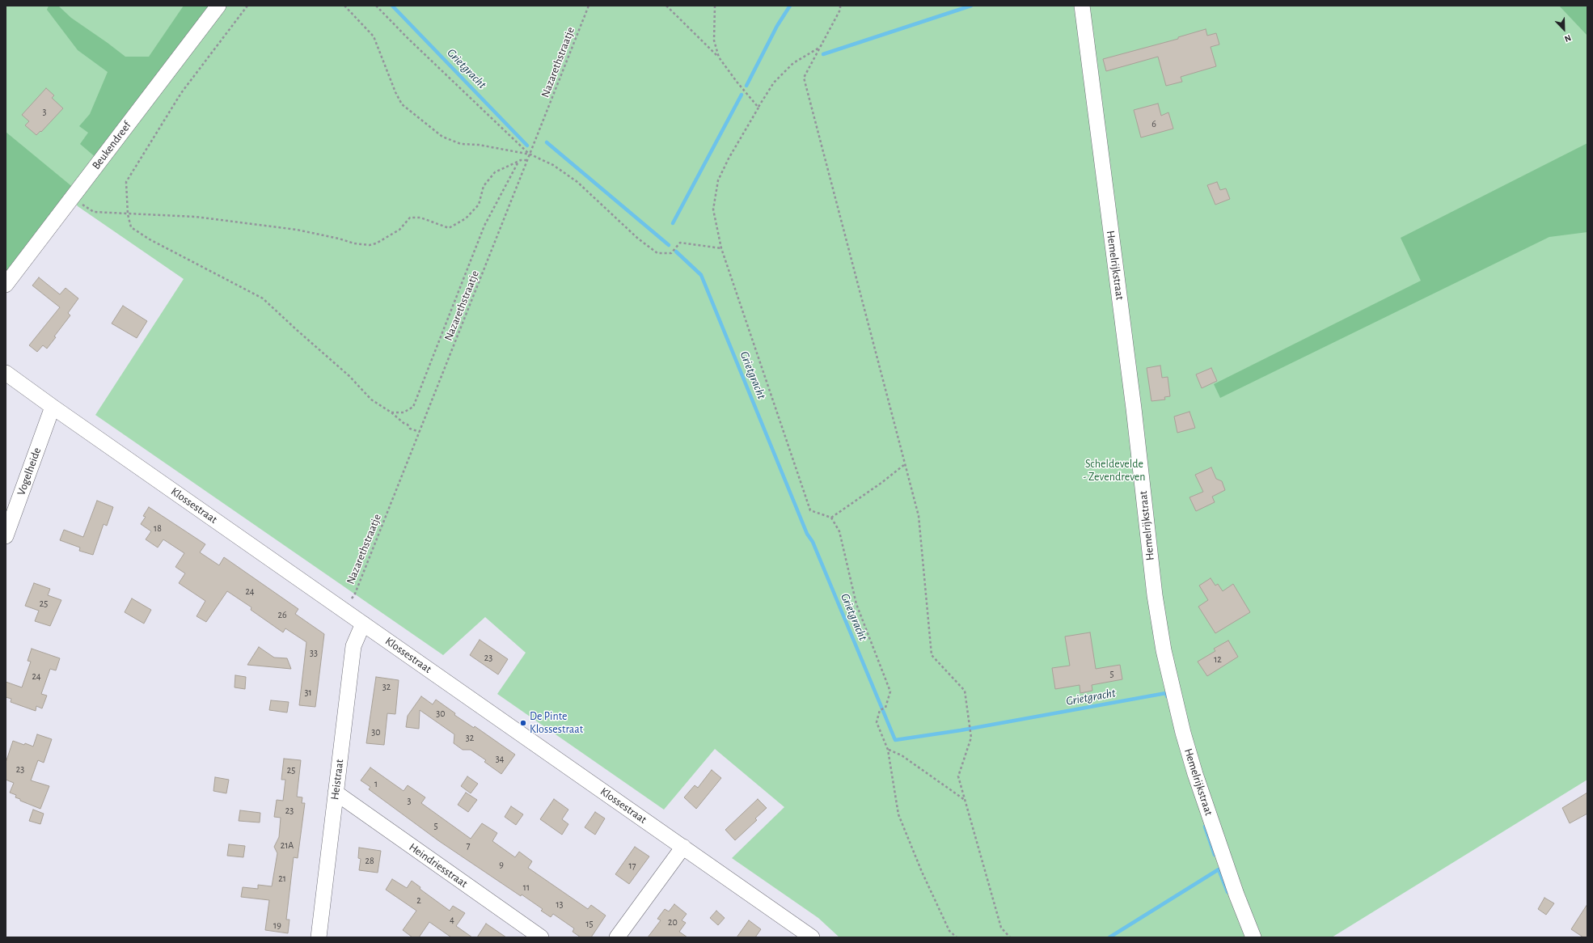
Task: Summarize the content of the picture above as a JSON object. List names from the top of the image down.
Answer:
{
  "streets": {
    "street": [
      "Beukendreef",
      "Hemelrijkstraat",
      "Vogelheide",
      "Klossestraat",
      "Heistraat",
      "Heindriesstraat"
    ],
    "path": ["Nazarethstraatje"]
  },
  "crossings": [
    ["Nazarethstraatje", "Klossestraat"],
    ["Vogelheide", "Klossestraat"],
    ["Klossestraat", "Heistraat"],
    ["Heistraat", "Heindriesstraat"]
  ],
  "water": ["Grietgracht"],
  "parks": ["Scheldevelde - Zevendreven"],
  "places": ["De Pinte Klossestraat"],
  "house_numbers": [
    "3",
    "6",
    "18",
    "24",
    "25",
    "26",
    "33",
    "23",
    "12",
    "5",
    "24",
    "32",
    "31",
    "30",
    "30",
    "32",
    "34",
    "23",
    "25",
    "1",
    "3",
    "23",
    "5",
    "21A",
    "7",
    "28",
    "9",
    "17",
    "21",
    "11",
    "2",
    "13",
    "4",
    "20",
    "15",
    "19"
  ],
  "north": "bottom right"
}
